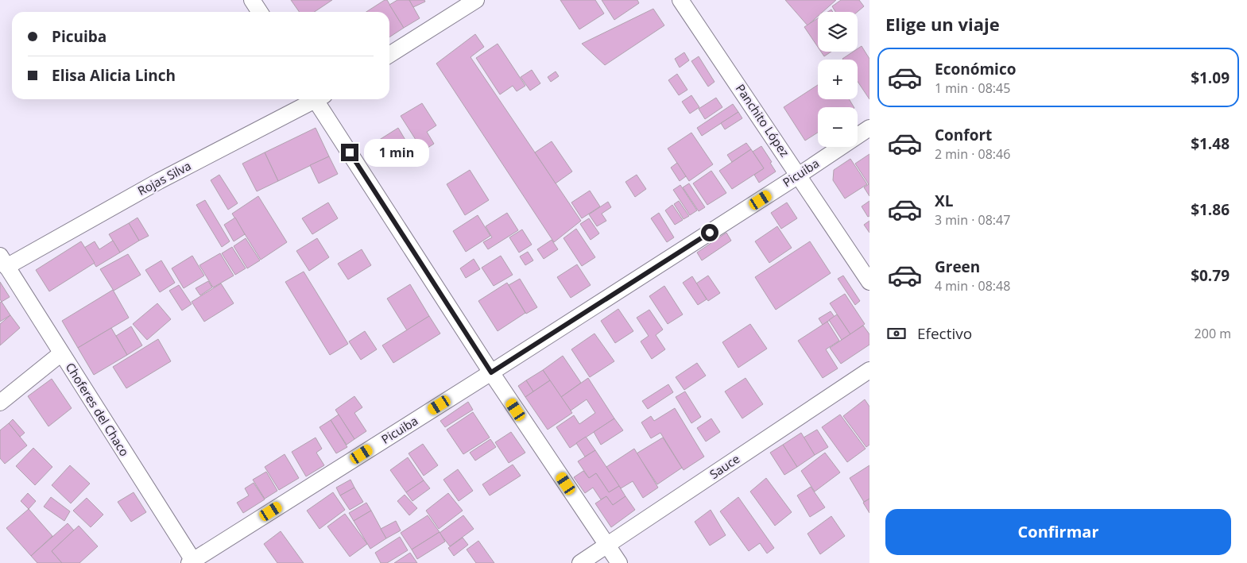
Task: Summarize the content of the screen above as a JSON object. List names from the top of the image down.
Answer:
{
  "streets": {
    "street": [
      "Panchito López",
      "Picuiba",
      "Rojas Silva",
      "Choferes del Chaco",
      "Sauce"
    ]
  },
  "crossings": [
    ["Panchito López", "Picuiba"],
    ["Picuiba", "Choferes del Chaco"],
    ["Rojas Silva", "Choferes del Chaco"]
  ],
  "page": {
    "heading": "Elige un viaje",
    "map_buttons": ["+", "−"],
    "banner": ["Picuiba", "Elisa Alicia Linch"],
    "list": [
      {
        "name": "Económico",
        "note": "1 min · 08:45",
        "value": "$1.09"
      },
      {
        "name": "Confort",
        "note": "2 min · 08:46",
        "value": "$1.48"
      },
      {
        "name": "XL",
        "note": "3 min · 08:47",
        "value": "$1.86"
      },
      {
        "name": "Green",
        "note": "4 min · 08:48",
        "value": "$0.79"
      }
    ],
    "bubble": "1 min",
    "pay": ["Efectivo", "200 m"],
    "buttons": "Confirmar"
  }
}
